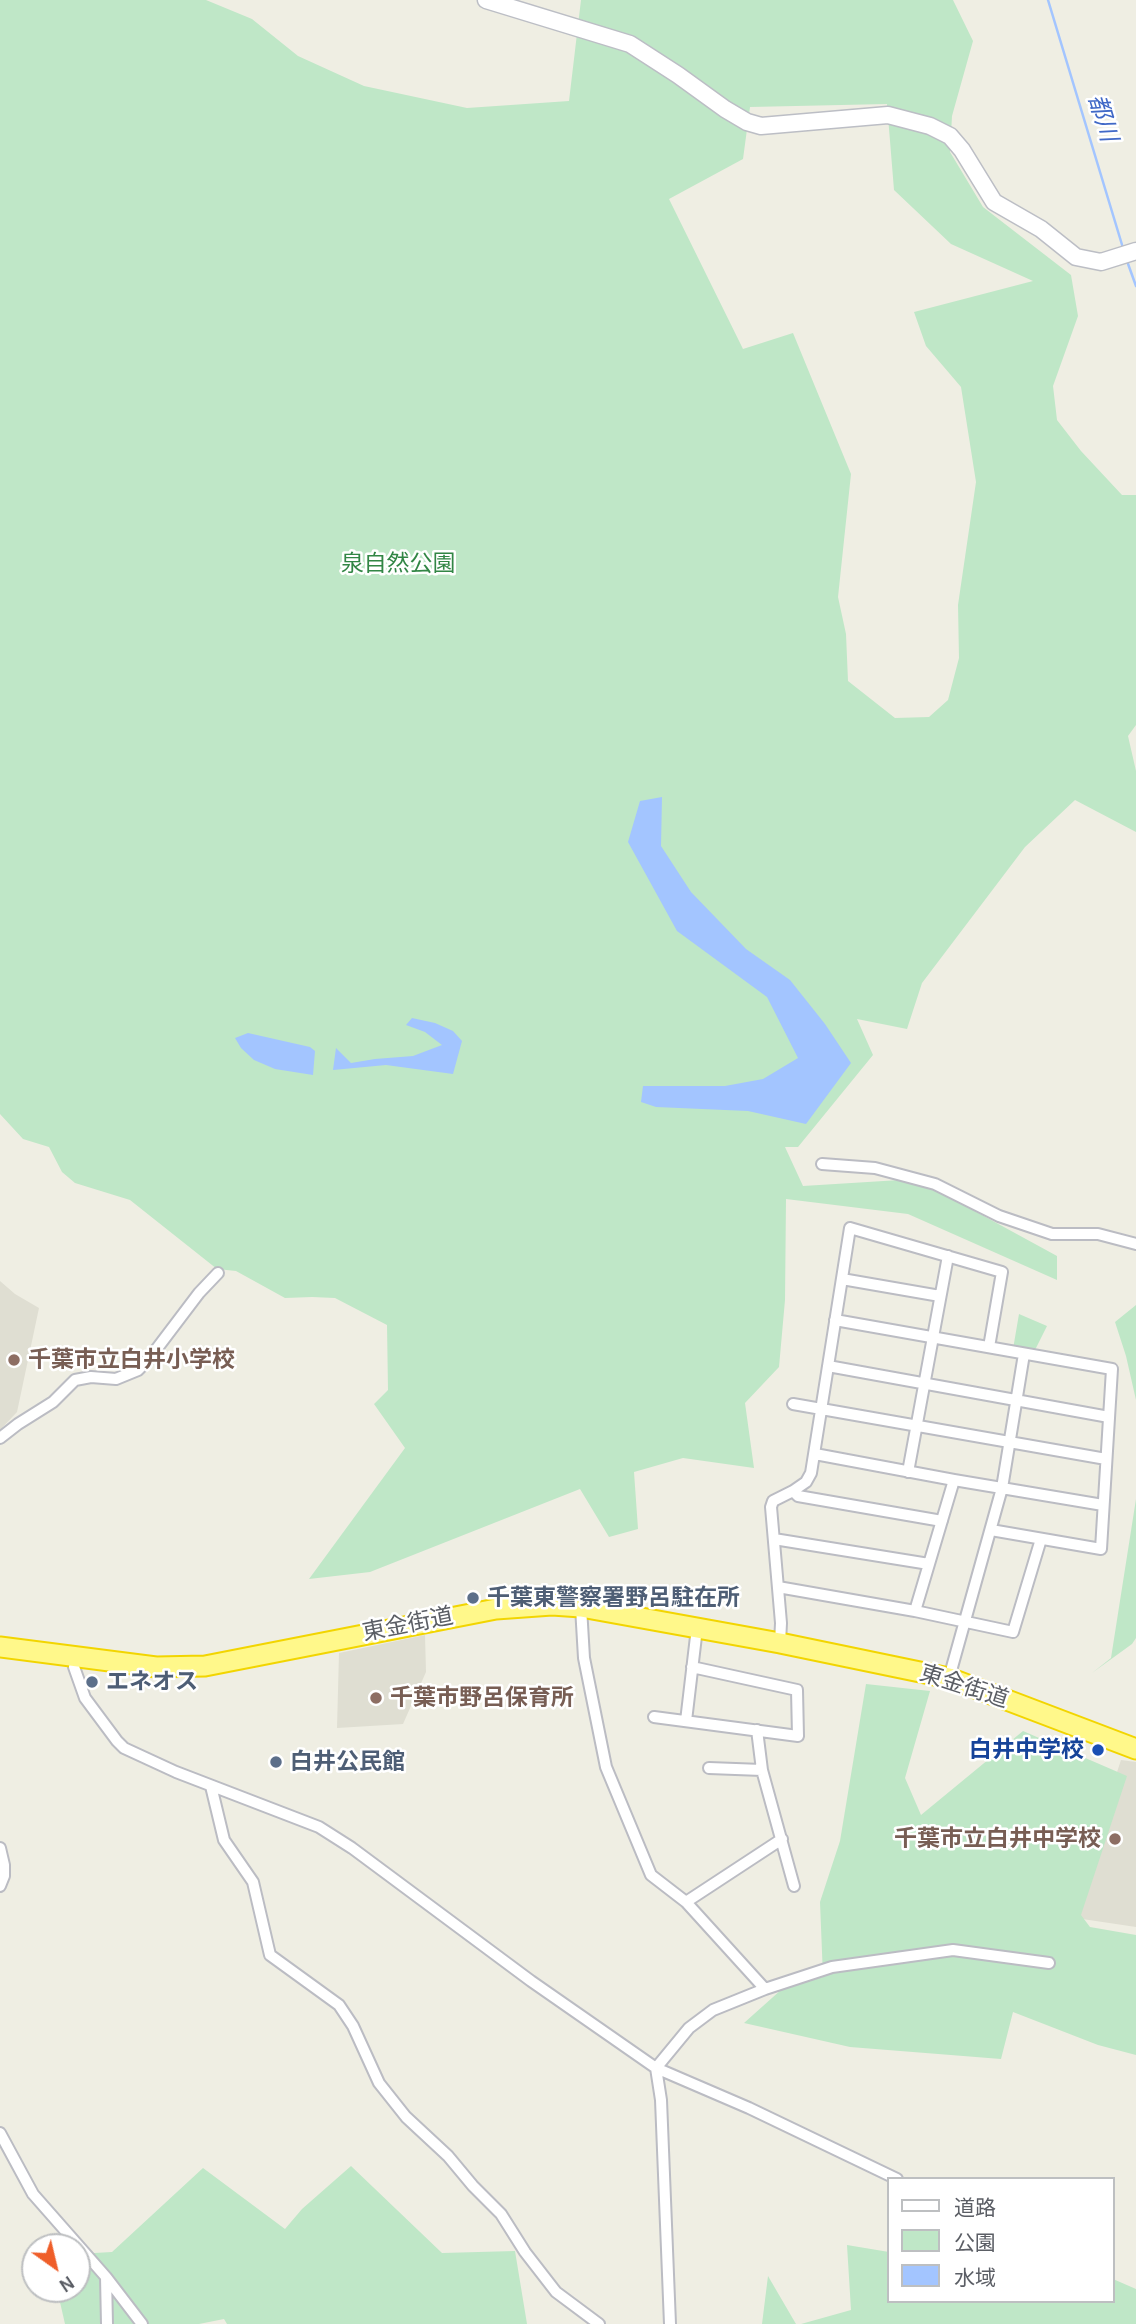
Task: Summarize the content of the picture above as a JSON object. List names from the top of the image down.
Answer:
{
  "streets": {
    "highway": ["東金街道"]
  },
  "water": ["都川"],
  "parks": ["泉自然公園"],
  "places": [
    "千葉市立白井小学校",
    "千葉東警察署野呂駐在所",
    "エネオス",
    "千葉市野呂保育所",
    "白井中学校",
    "白井公民館",
    "千葉市立白井中学校"
  ],
  "legend": ["道路", "公園", "水域"],
  "north": "bottom right"
}
